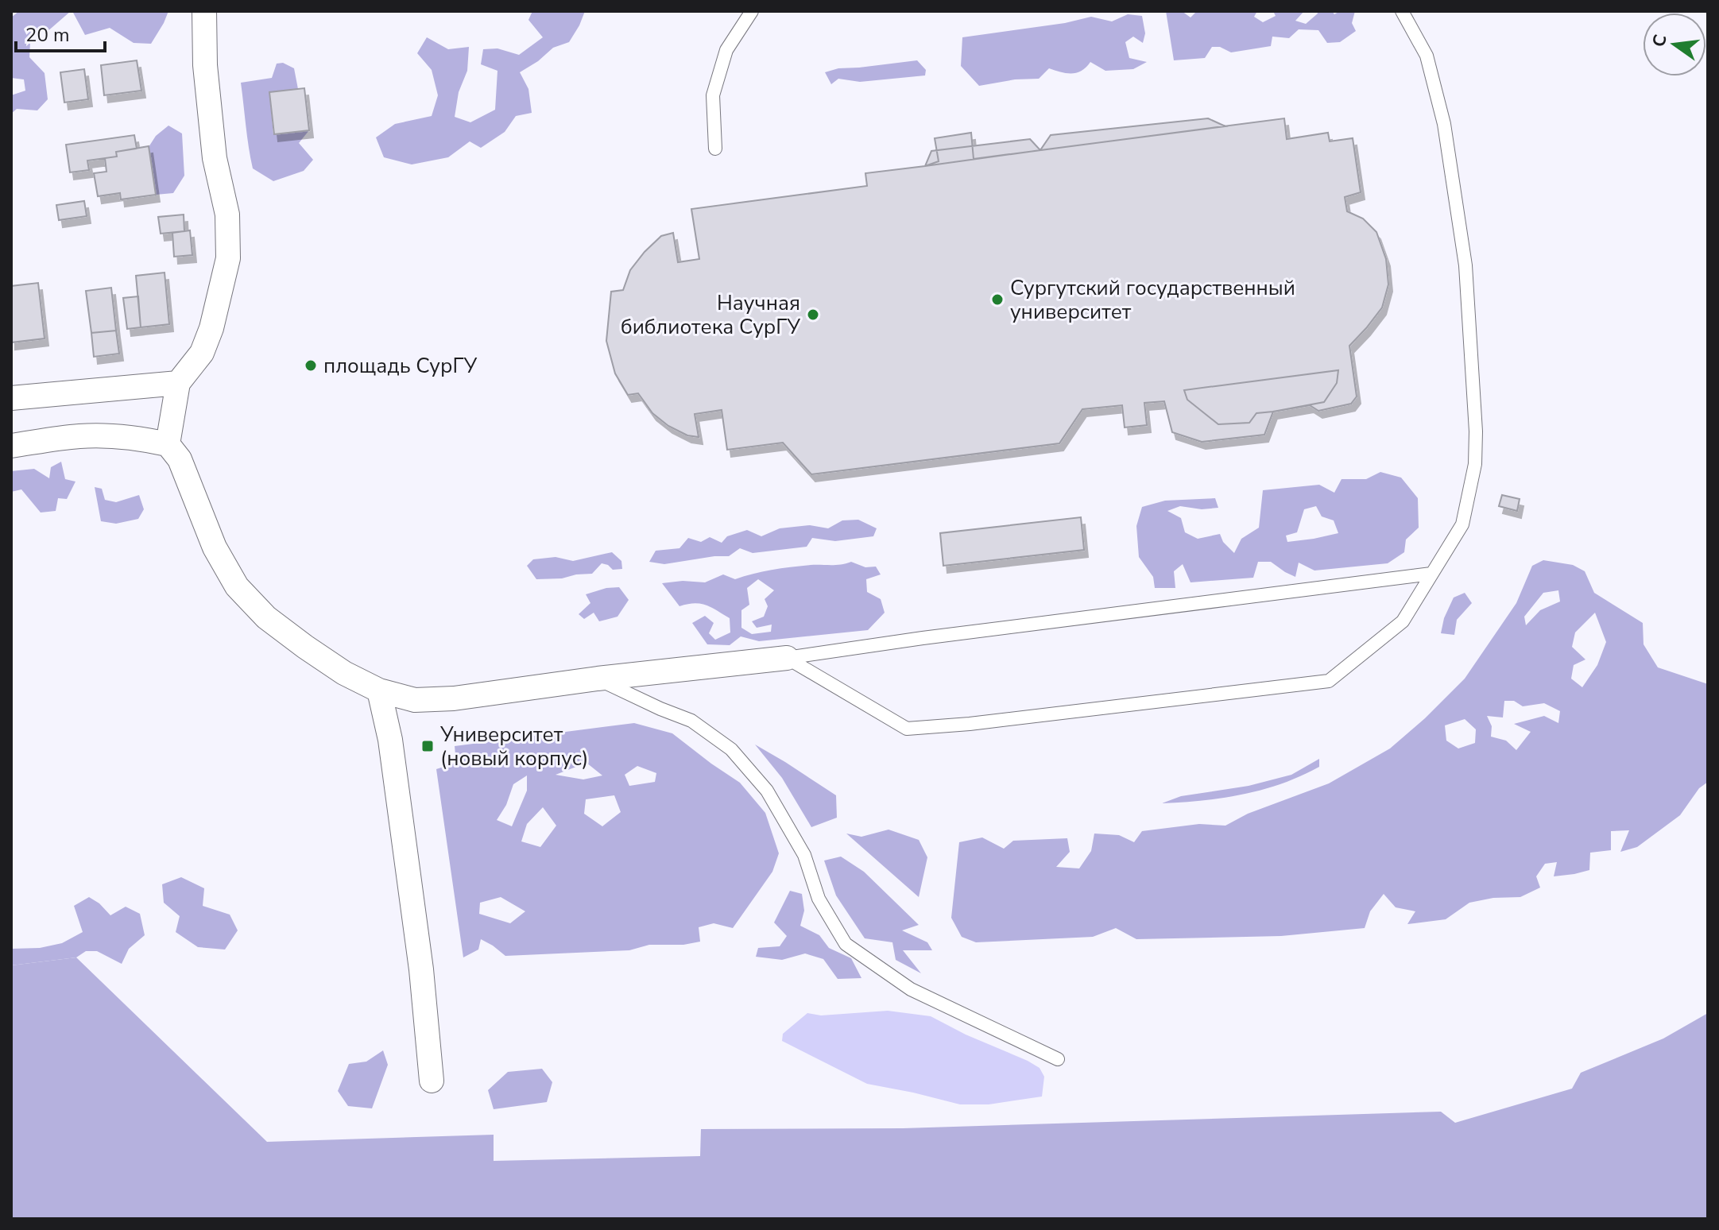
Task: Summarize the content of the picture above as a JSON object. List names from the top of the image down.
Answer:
{
  "places": {
    "other": ["Сургутский государственный университет", "Научная библиотека СурГУ", "площадь СурГУ"],
    "transit": ["Университет (новый корпус)"]
  },
  "scale_bar": "20 m",
  "north": "left"
}
